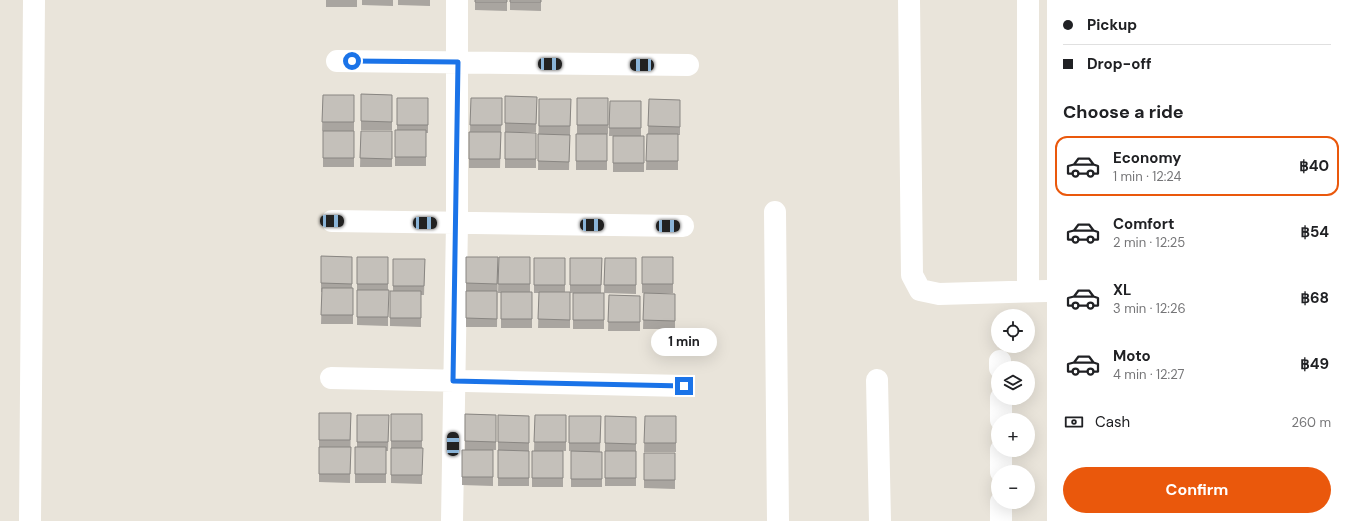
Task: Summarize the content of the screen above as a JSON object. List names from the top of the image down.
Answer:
{
  "page": {
    "banner": ["Pickup", "Drop-off"],
    "heading": "Choose a ride",
    "list": [
      {
        "name": "Economy",
        "note": "1 min · 12:24",
        "value": "฿40"
      },
      {
        "name": "Comfort",
        "note": "2 min · 12:25",
        "value": "฿54"
      },
      {
        "name": "XL",
        "note": "3 min · 12:26",
        "value": "฿68"
      },
      {
        "name": "Moto",
        "note": "4 min · 12:27",
        "value": "฿49"
      }
    ],
    "map_buttons": ["+", "−"],
    "bubble": "1 min",
    "pay": ["Cash", "260 m"],
    "buttons": "Confirm"
  }
}
